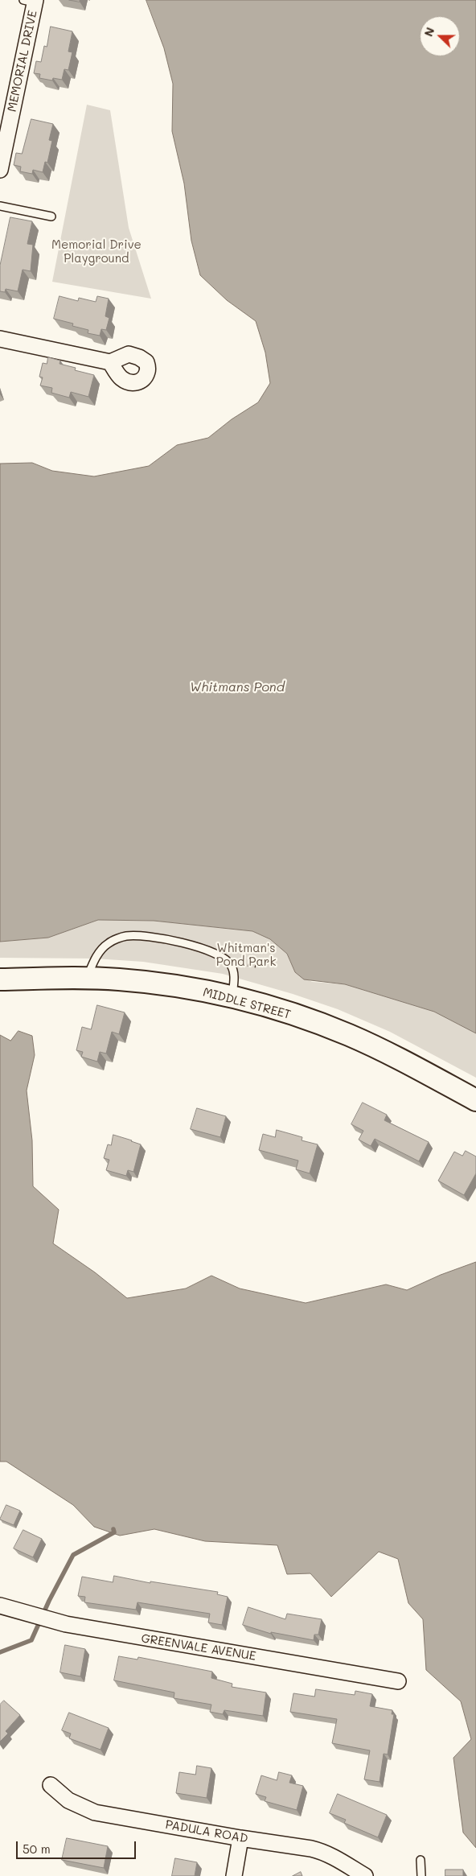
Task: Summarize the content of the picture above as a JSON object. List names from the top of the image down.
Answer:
{
  "streets": {
    "main road": ["MIDDLE STREET"],
    "street": ["MEMORIAL DRIVE", "GREENVALE AVENUE", "PADULA ROAD"]
  },
  "water": ["Whitmans Pond"],
  "parks": ["Memorial Drive Playground", "Whitman's Pond Park"],
  "scale_bar": "50 m",
  "north": "left"
}
